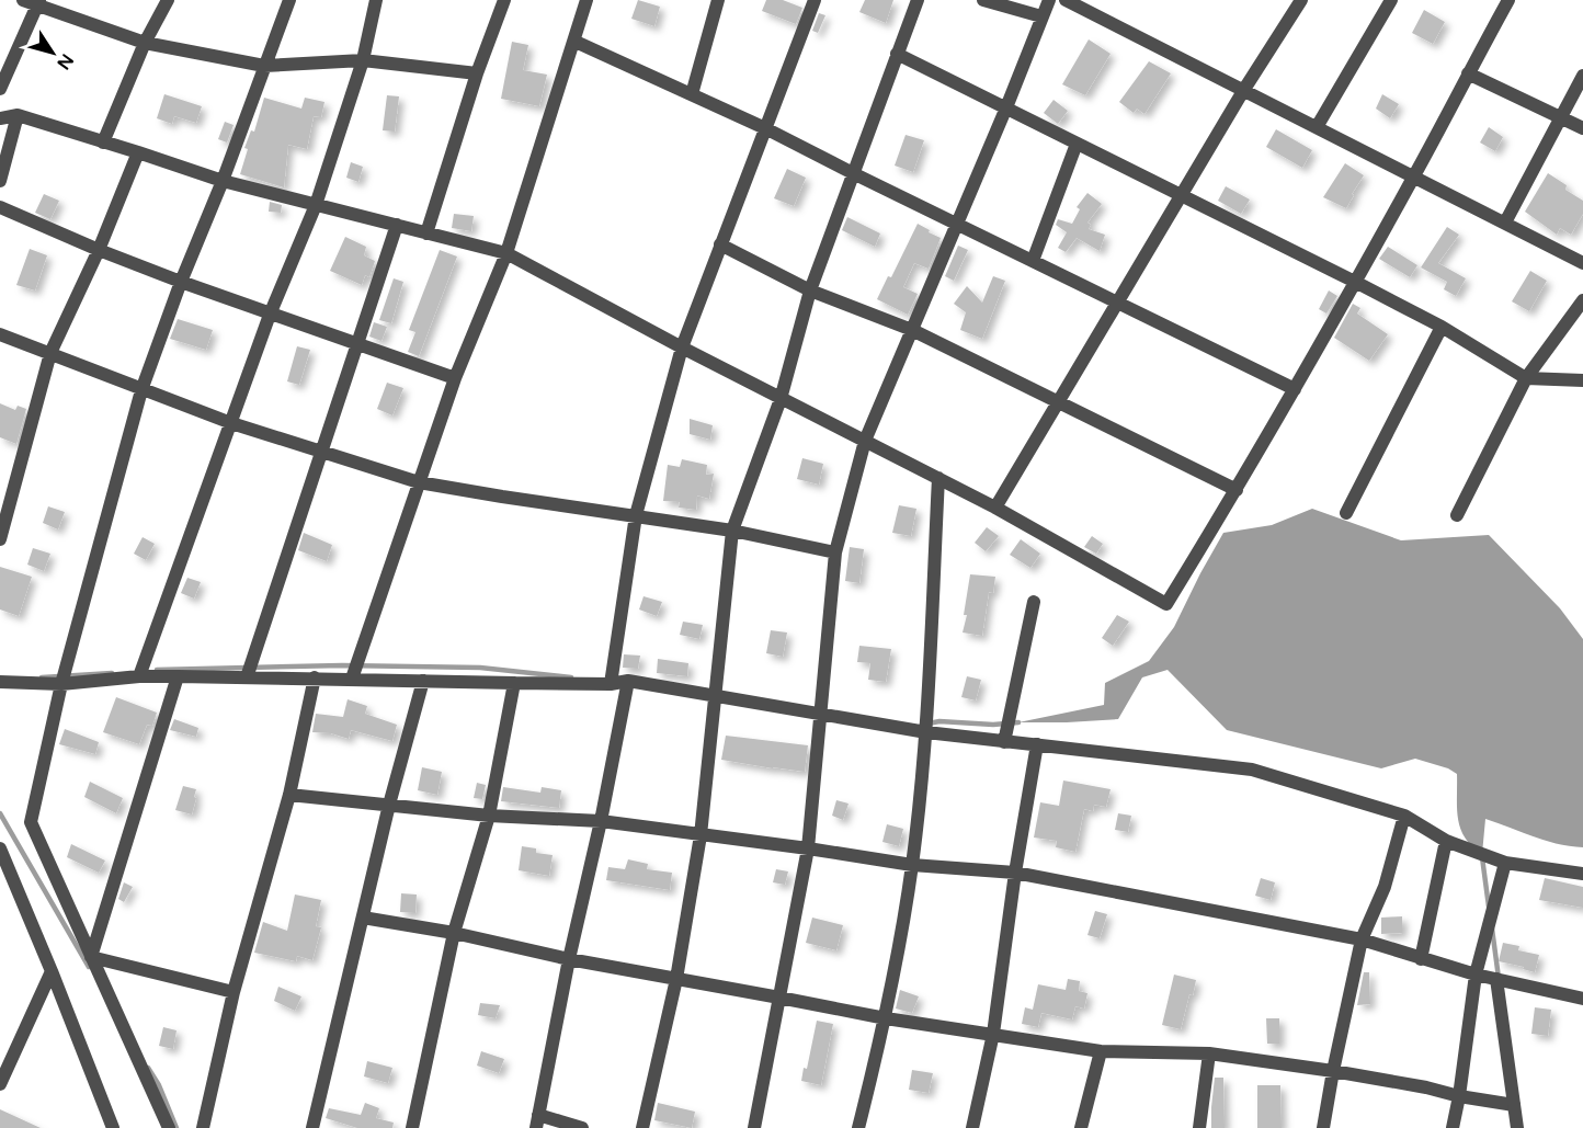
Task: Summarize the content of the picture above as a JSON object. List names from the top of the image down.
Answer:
{
  "north": "bottom right"
}
